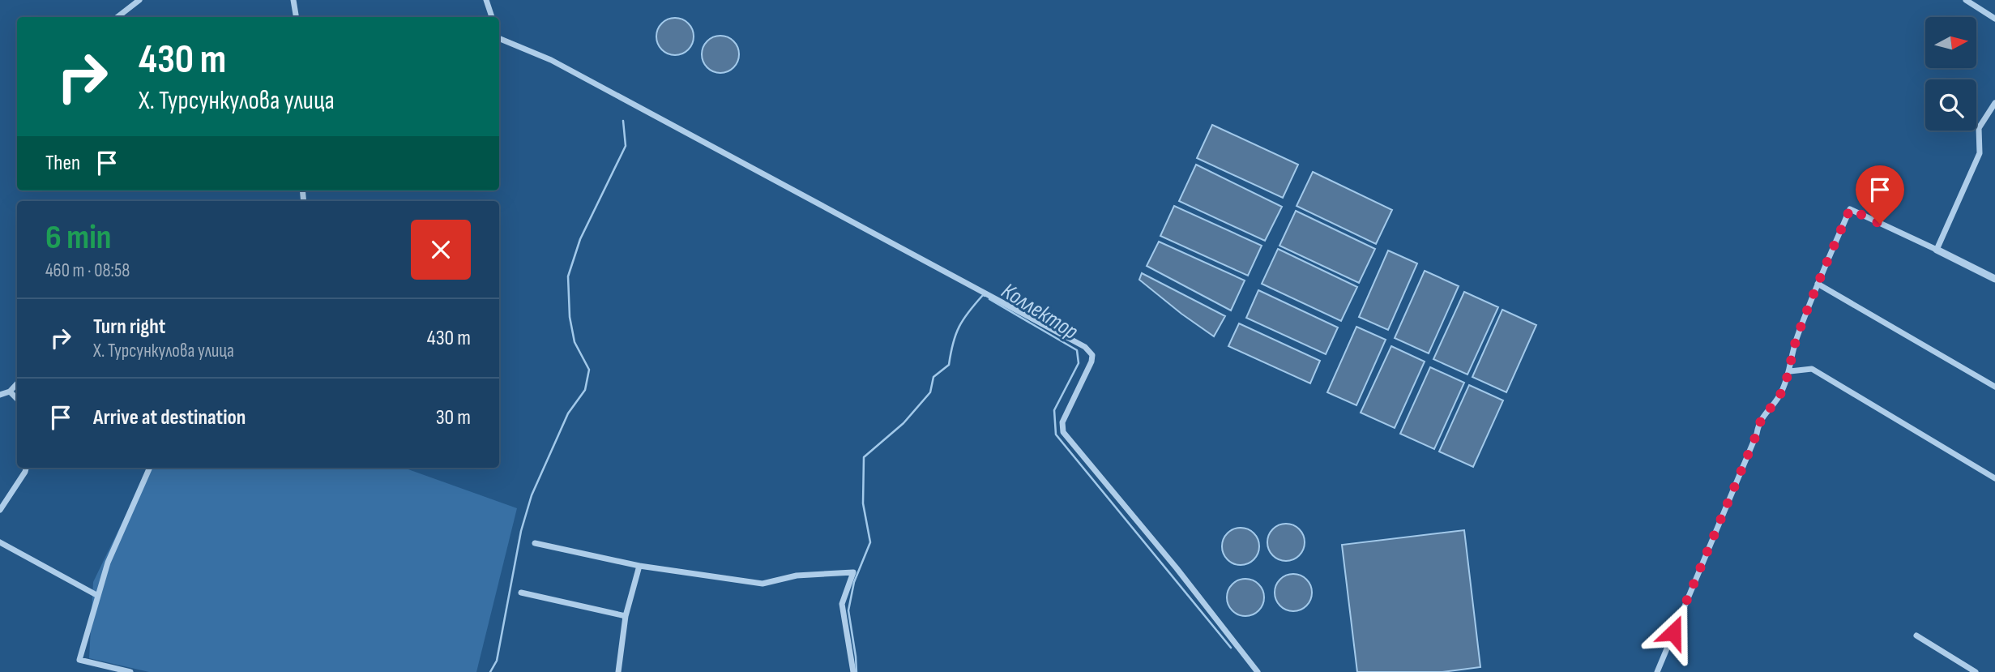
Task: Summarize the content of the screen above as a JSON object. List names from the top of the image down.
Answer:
{
  "water": ["Коллектор"],
  "north": "right",
  "page": {
    "turn": ["430 m", "Х. Турсункулова улица"],
    "then": "Then",
    "heading": ["6 min", "460 m · 08:58"],
    "list": [
      {
        "name": "Turn right",
        "note": "Х. Турсункулова улица",
        "value": "430 m"
      },
      {
        "name": "Arrive at destination",
        "value": "30 m"
      }
    ]
  }
}
